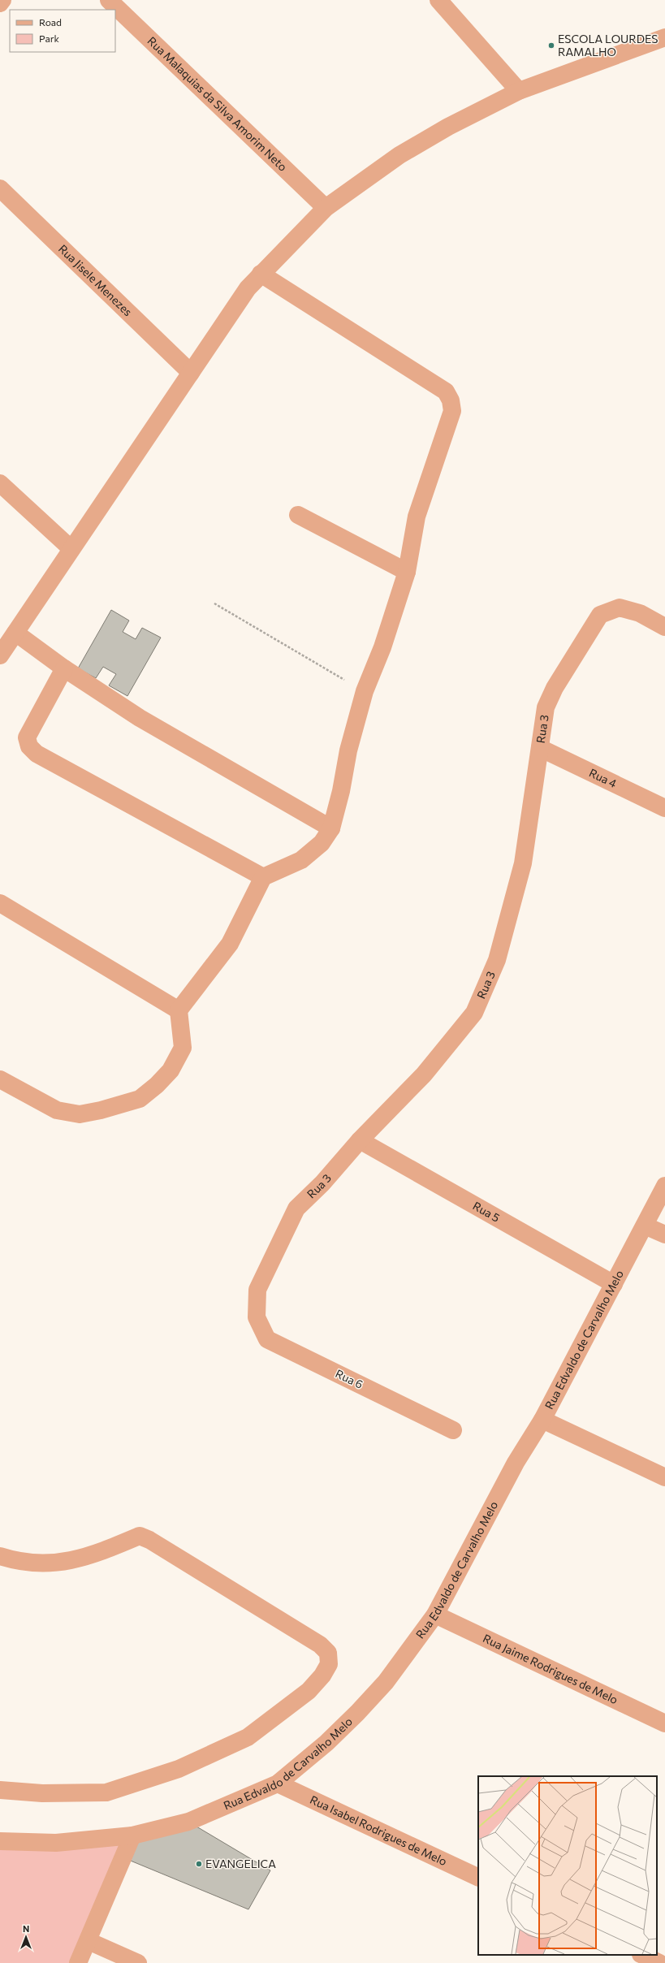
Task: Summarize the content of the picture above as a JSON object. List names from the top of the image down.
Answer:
{
  "streets": {
    "street": [
      "Rua Malaquias da Silva Amorim Neto",
      "Rua Jisele Menezes",
      "Rua 3",
      "Rua 4",
      "Rua 5",
      "Rua Edvaldo de Carvalho Melo",
      "Rua 6",
      "Rua Jaime Rodrigues de Melo",
      "Rua Isabel Rodrigues de Melo"
    ]
  },
  "crossings": [
    ["Rua 3", "Rua 4"],
    ["Rua 3", "Rua 5"],
    ["Rua 3", "Rua 6"],
    ["Rua 5", "Rua Edvaldo de Carvalho Melo"],
    ["Rua Edvaldo de Carvalho Melo", "Rua Jaime Rodrigues de Melo"],
    ["Rua Edvaldo de Carvalho Melo", "Rua Isabel Rodrigues de Melo"]
  ],
  "places": ["ESCOLA LOURDES RAMALHO", "EVANGELICA"],
  "legend": ["Road", "Park"],
  "north": "top"
}
